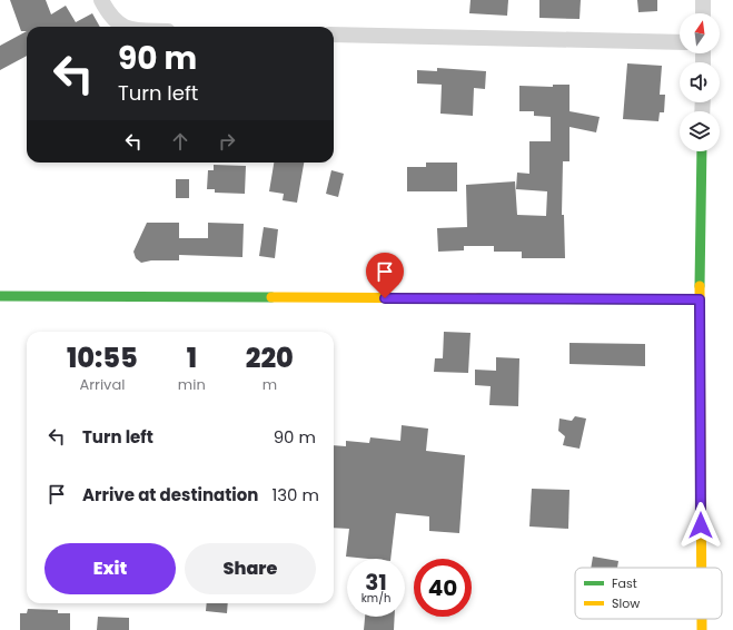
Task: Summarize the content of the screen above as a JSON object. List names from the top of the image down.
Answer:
{
  "legend": ["Fast", "Slow"],
  "north": "top",
  "page": {
    "turn": ["90 m", "Turn left"],
    "eta": [
      "10:55",
      "Arrival",
      "1",
      "min",
      "220",
      "m"
    ],
    "list": [
      {
        "name": "Turn left",
        "value": "90 m"
      },
      {
        "name": "Arrive at destination",
        "value": "130 m"
      }
    ],
    "buttons": ["Exit", "Share"],
    "speed": "31 km/h",
    "limit": "40"
  }
}
